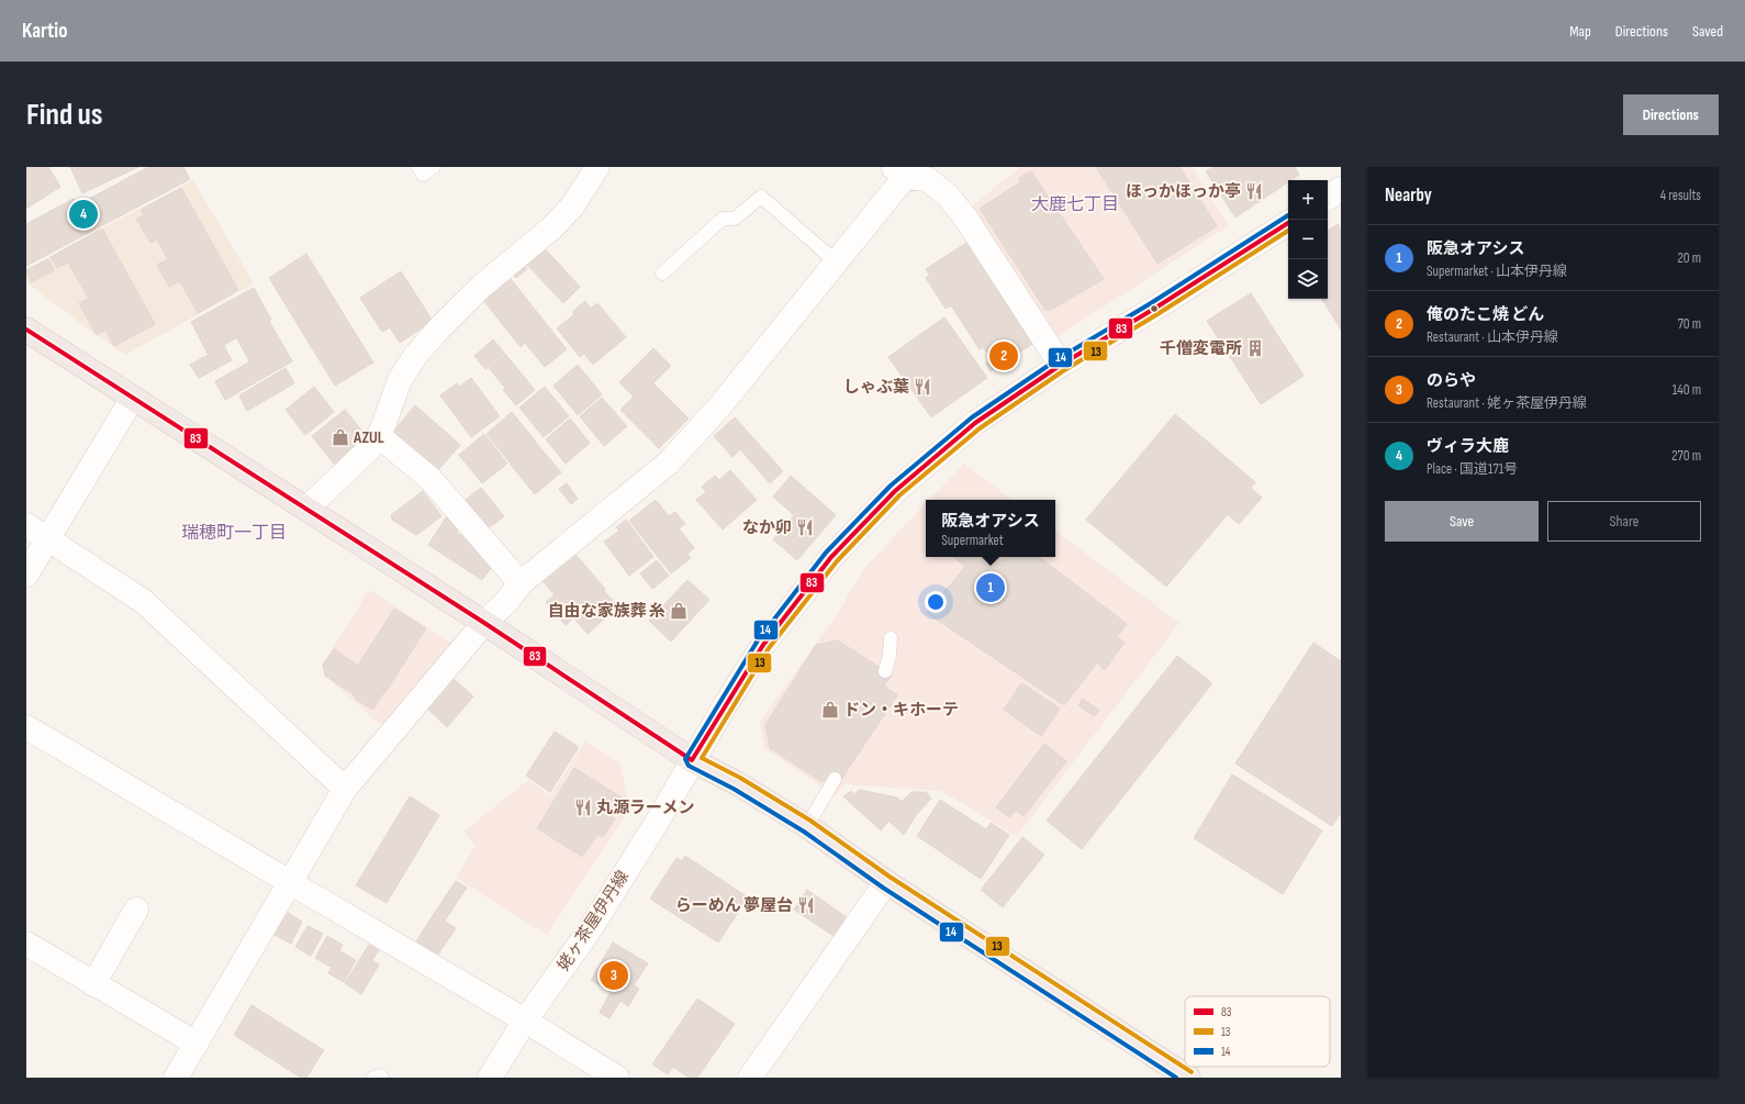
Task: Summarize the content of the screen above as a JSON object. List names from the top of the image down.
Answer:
{
  "streets": {
    "street": ["姥ヶ茶屋伊丹線"]
  },
  "districts": ["大鹿七丁目", "瑞穂町一丁目"],
  "places": {
    "restaurant": [
      "ほっかほっか亭",
      "しゃぶ葉",
      "なか卯",
      "丸源ラーメン",
      "らーめん 夢屋台"
    ],
    "building": ["千僧変電所"],
    "shop": ["AZUL", "自由な家族葬 糸", "ドン・キホーテ"]
  },
  "lines": ["transit line 14", "transit line 83", "transit line 13"],
  "legend": ["83", "13", "14"],
  "page": {
    "header": "Kartio",
    "nav": ["Map", "Directions", "Saved"],
    "buttons": [
      "Directions",
      ["Save", "Share"]
    ],
    "title": "Find us",
    "heading": ["Nearby", "4 results"],
    "map_buttons": ["+", "−"],
    "pins": [
      "4",
      "2",
      "1",
      "3"
    ],
    "list": [
      {
        "mark": "1",
        "name": "阪急オアシス",
        "note": "Supermarket · 山本伊丹線",
        "value": "20 m"
      },
      {
        "mark": "2",
        "name": "俺のたこ焼 どん",
        "note": "Restaurant · 山本伊丹線",
        "value": "70 m"
      },
      {
        "mark": "3",
        "name": "のらや",
        "note": "Restaurant · 姥ヶ茶屋伊丹線",
        "value": "140 m"
      },
      {
        "mark": "4",
        "name": "ヴィラ大鹿",
        "note": "Place · 国道171号",
        "value": "270 m"
      }
    ],
    "popup": ["阪急オアシス", "Supermarket"]
  }
}
